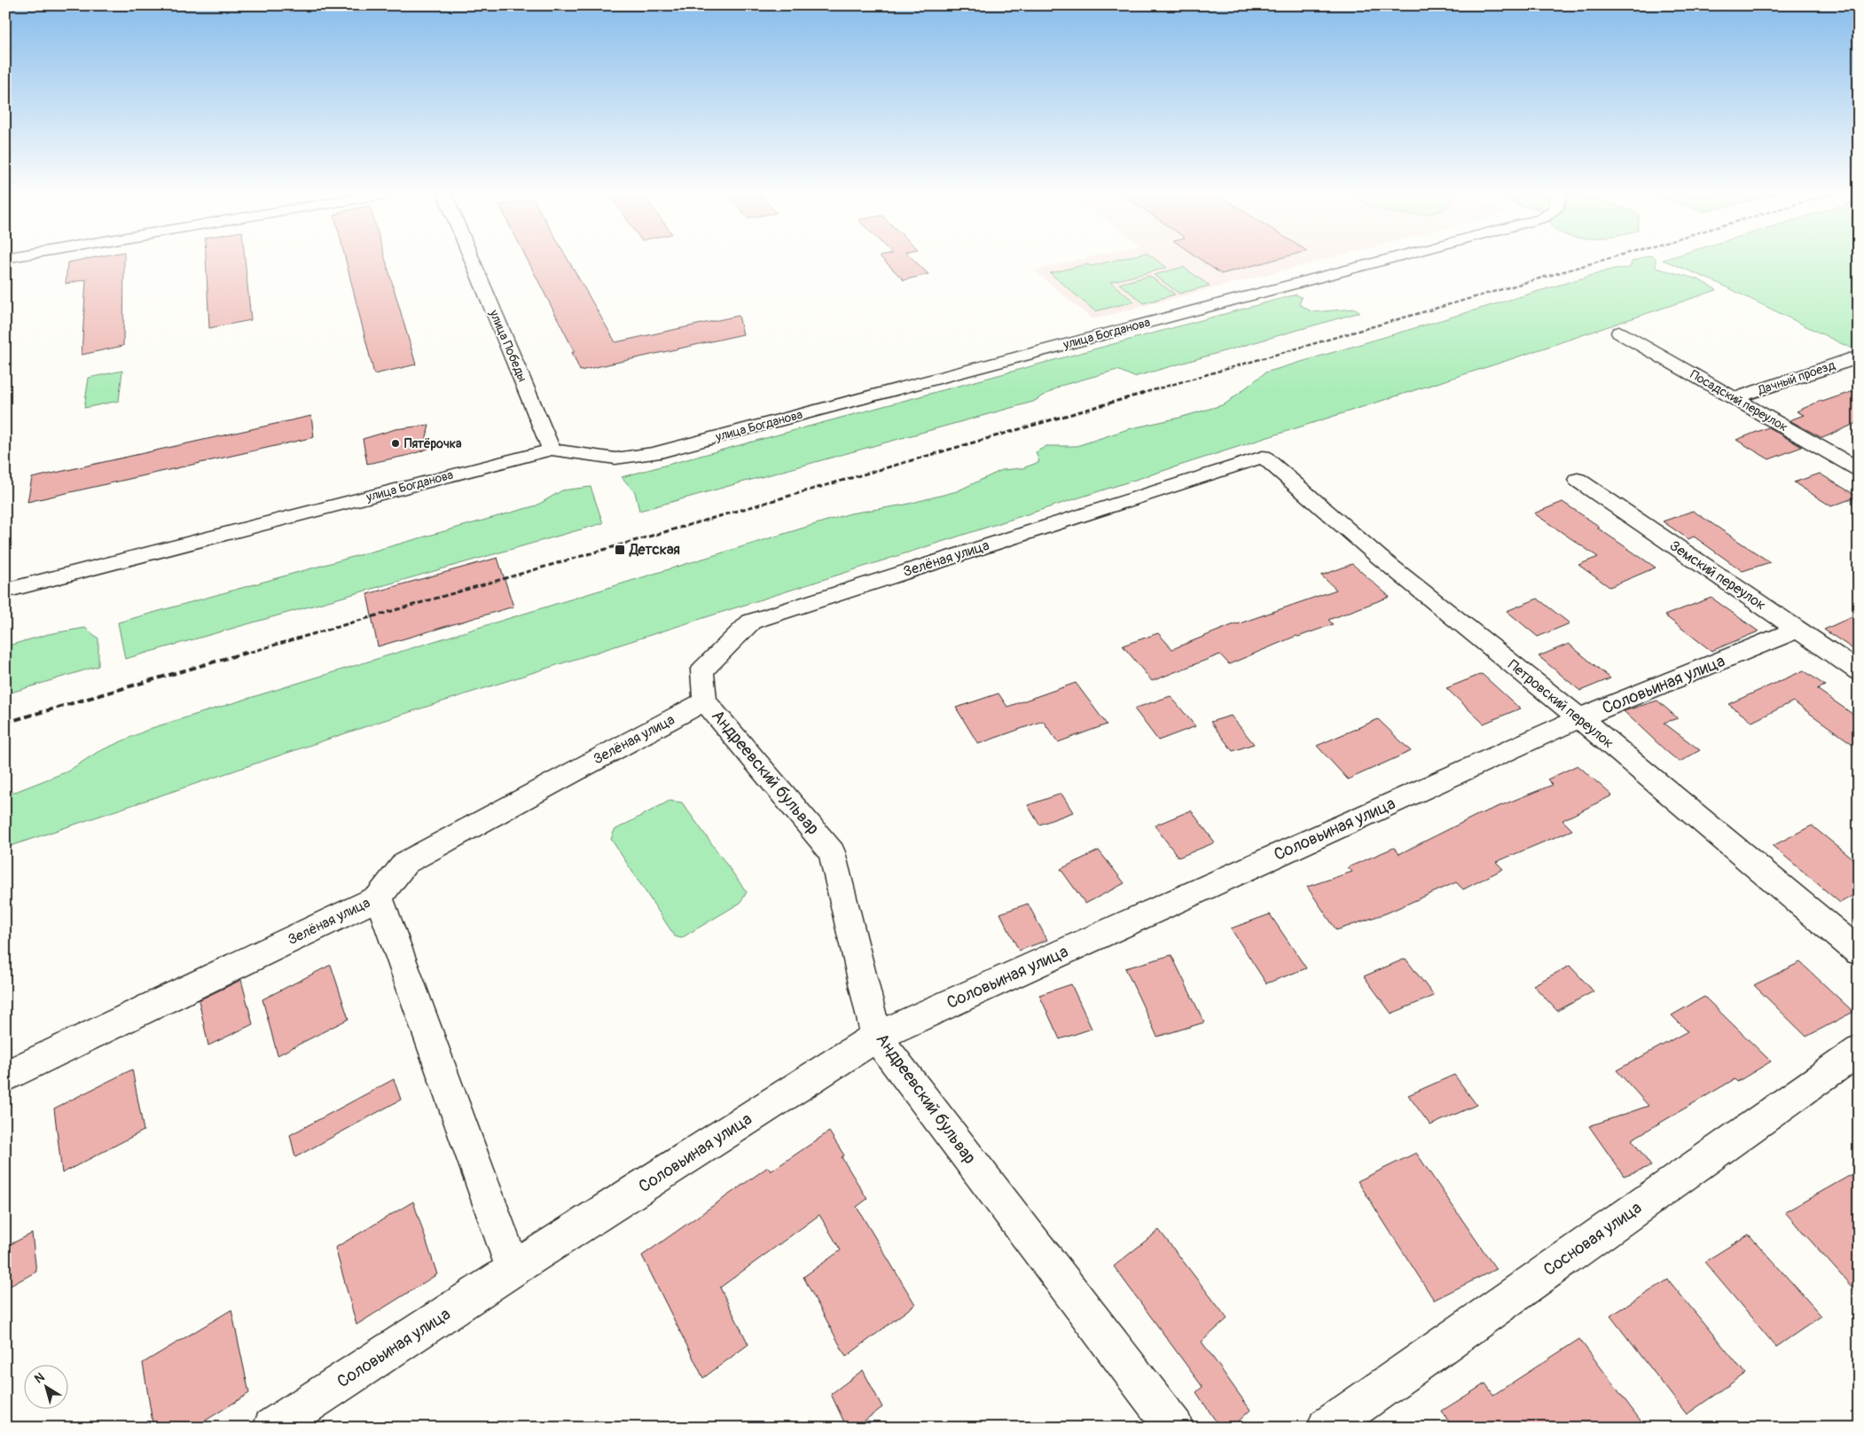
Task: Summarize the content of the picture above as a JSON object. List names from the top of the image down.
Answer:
{
  "streets": {
    "street": [
      "улица Богданова",
      "улица Победы",
      "Дачный проезд",
      "Посадский переулок",
      "Зелёная улица",
      "Земский переулок",
      "Соловьиная улица",
      "Петровский переулок",
      "Андреевский бульвар",
      "Сосновая улица"
    ]
  },
  "crossings": [
    ["улица Богданова", "улица Победы"],
    ["Дачный проезд", "Посадский переулок"],
    ["Зелёная улица", "Петровский переулок"],
    ["Зелёная улица", "Андреевский бульвар"],
    ["Земский переулок", "Соловьиная улица"],
    ["Соловьиная улица", "Петровский переулок"],
    ["Соловьиная улица", "Андреевский бульвар"]
  ],
  "places": {
    "other": ["Пятёрочка"],
    "transit": ["Детская"]
  },
  "north": "top left"
}
